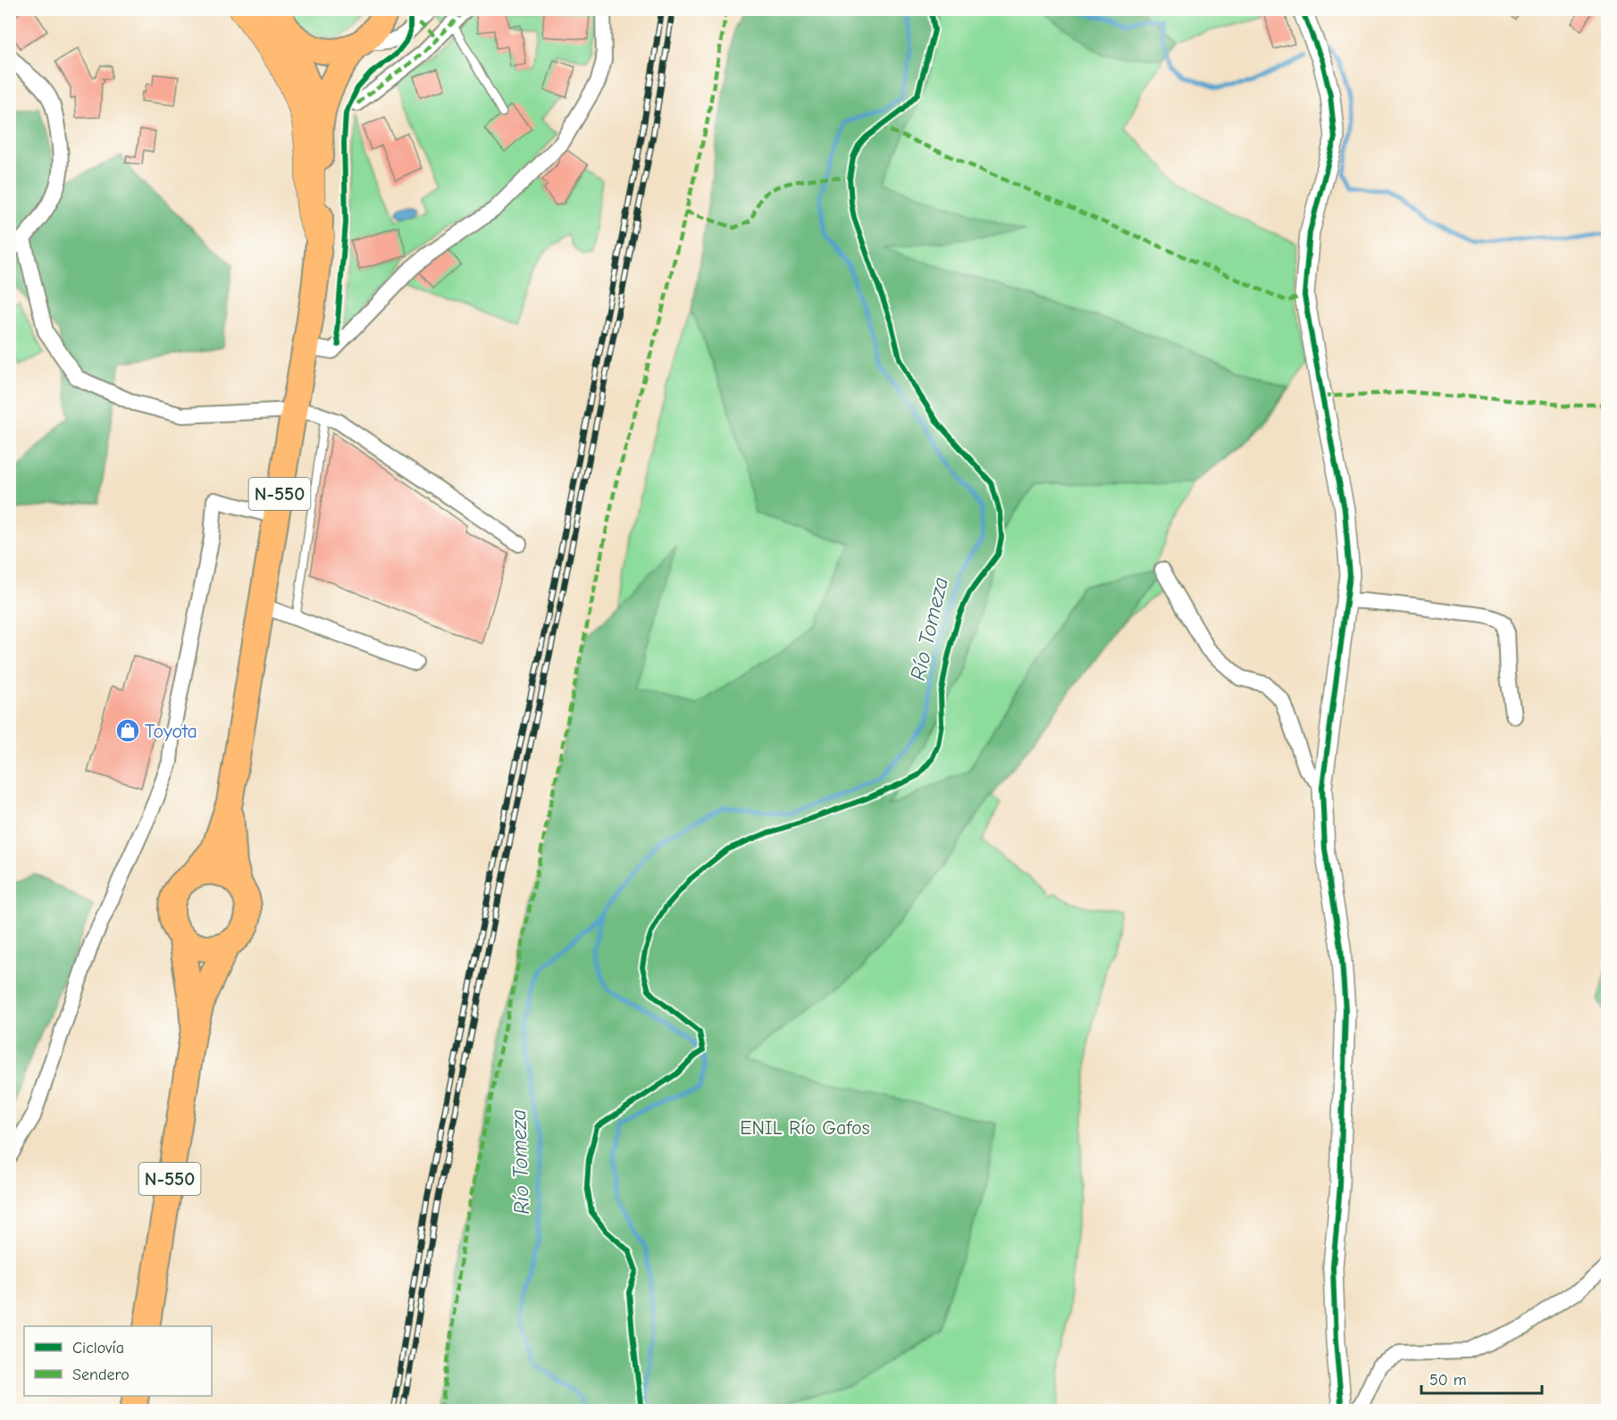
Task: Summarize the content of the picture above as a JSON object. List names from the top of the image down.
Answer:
{
  "streets": {
    "highway": ["N-550"]
  },
  "water": ["Río Tomeza"],
  "parks": ["ENIL Río Gafos"],
  "places": {
    "shop": ["Toyota"]
  },
  "legend": ["Ciclovía", "Sendero"],
  "scale_bar": "50 m"
}
